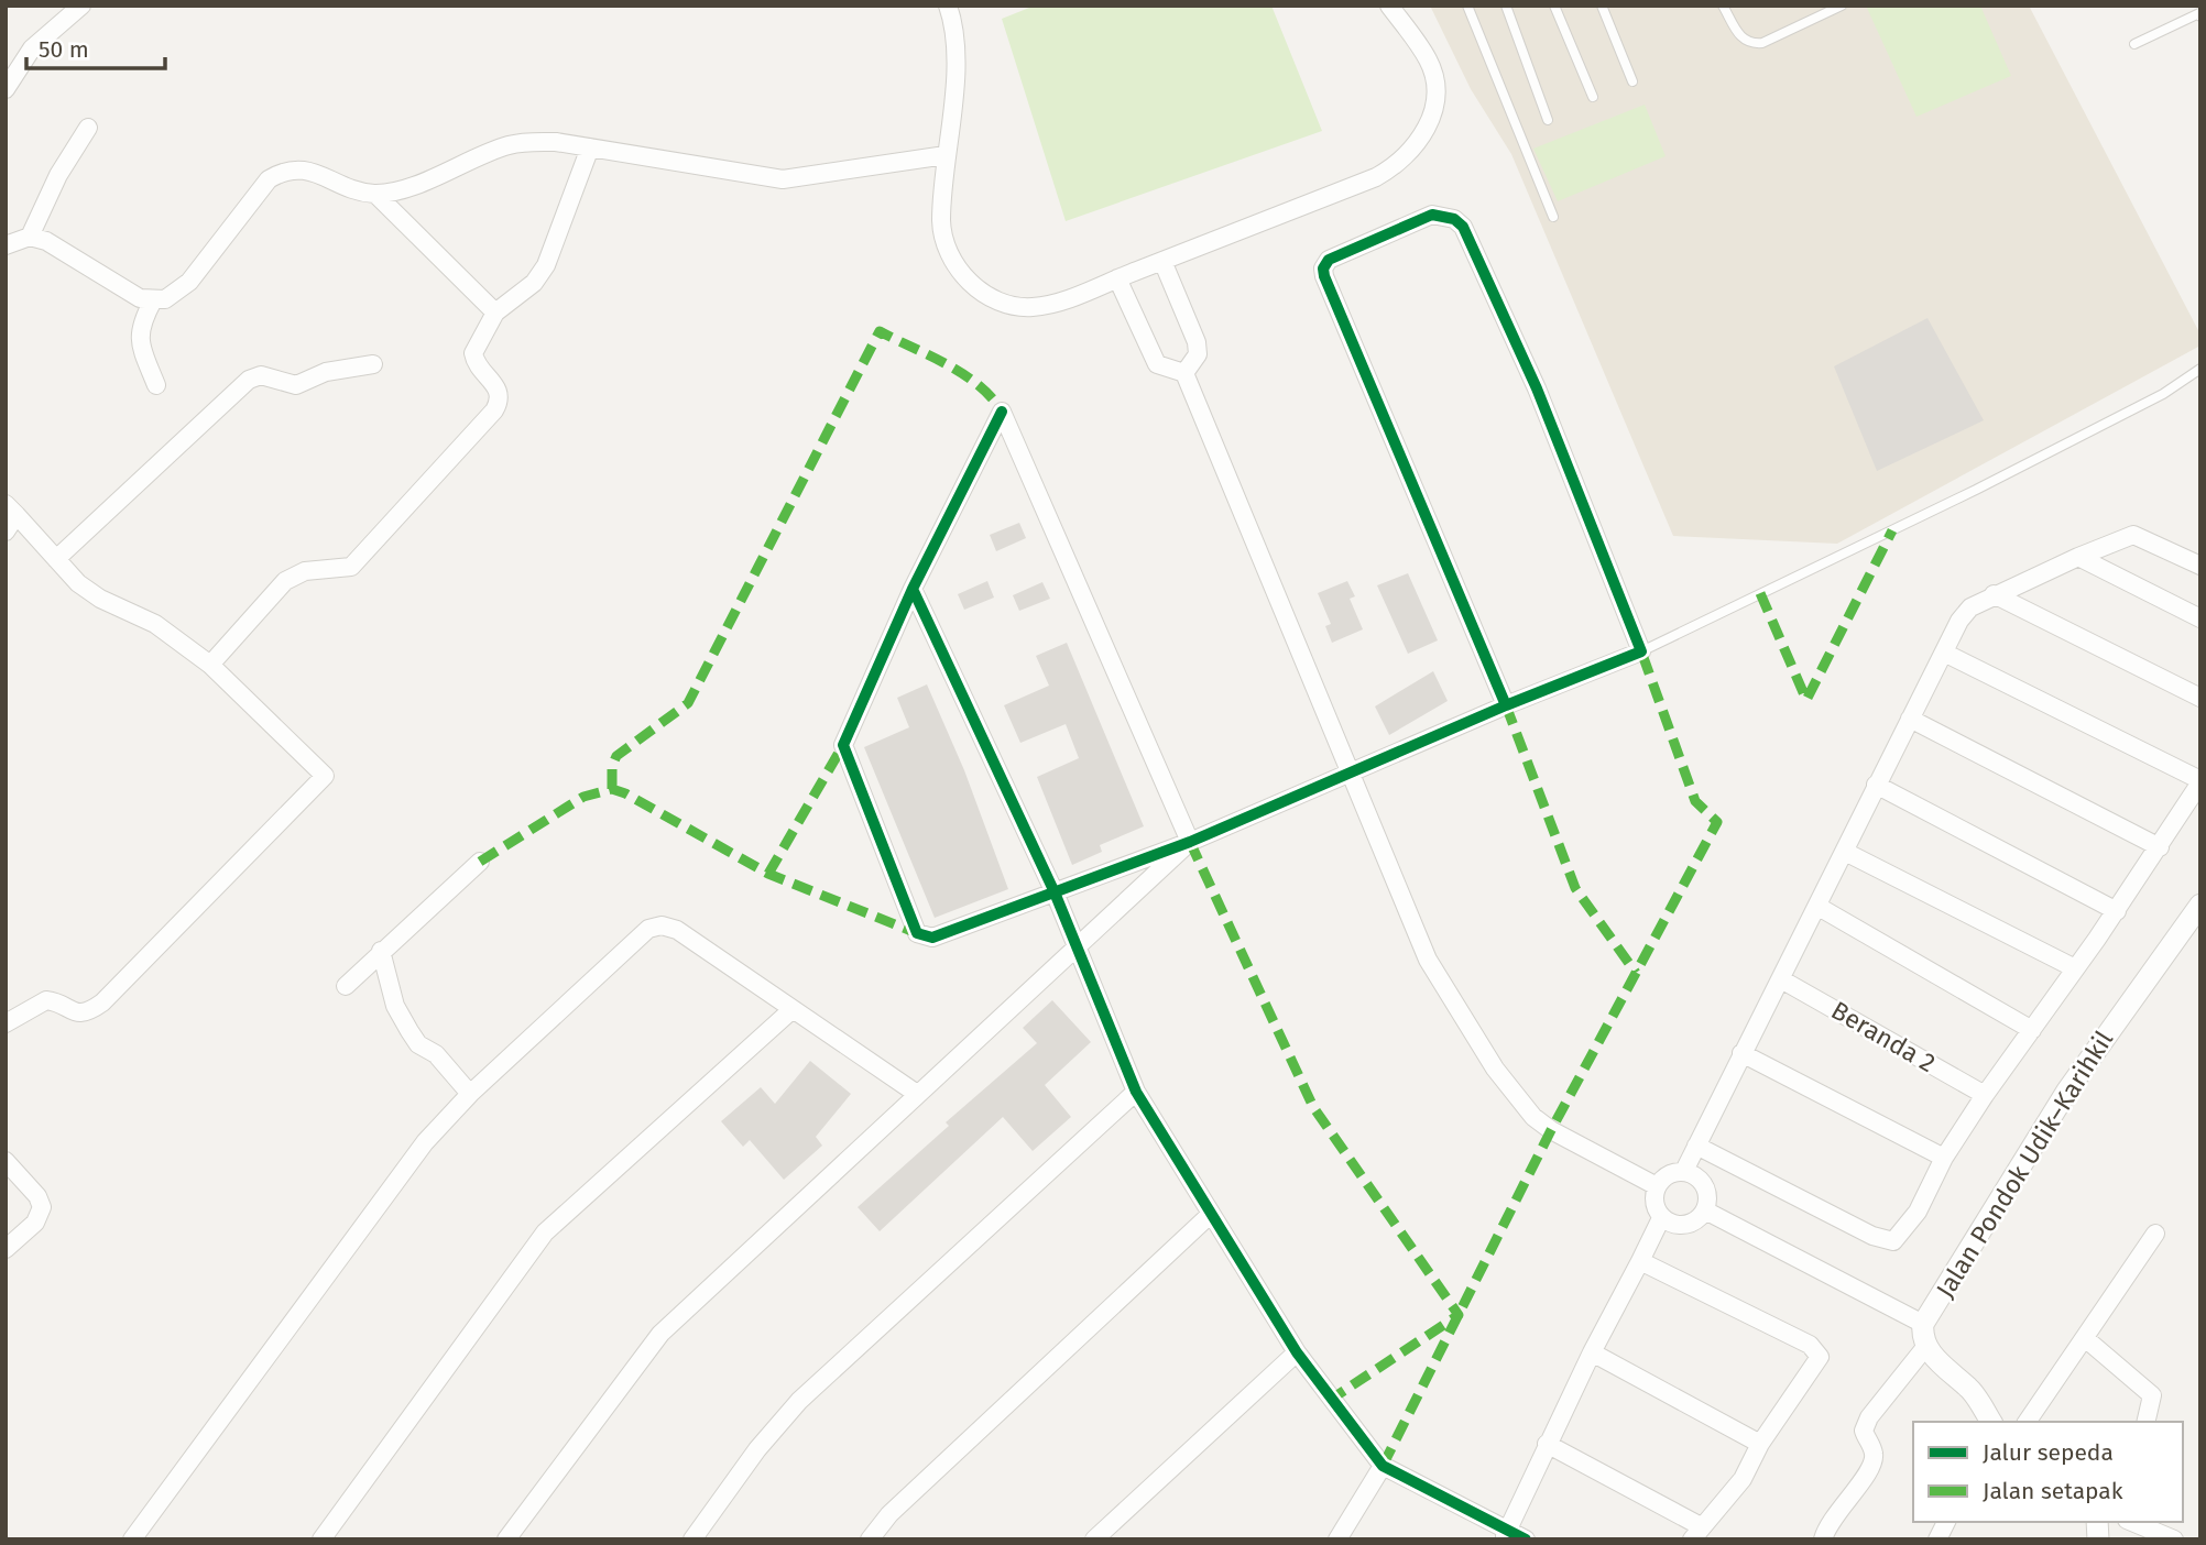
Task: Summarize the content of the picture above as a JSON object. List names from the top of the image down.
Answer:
{
  "streets": {
    "street": ["Beranda 2", "Jalan Pondok Udik–Karihkil"]
  },
  "legend": ["Jalur sepeda", "Jalan setapak"],
  "scale_bar": "50 m"
}
